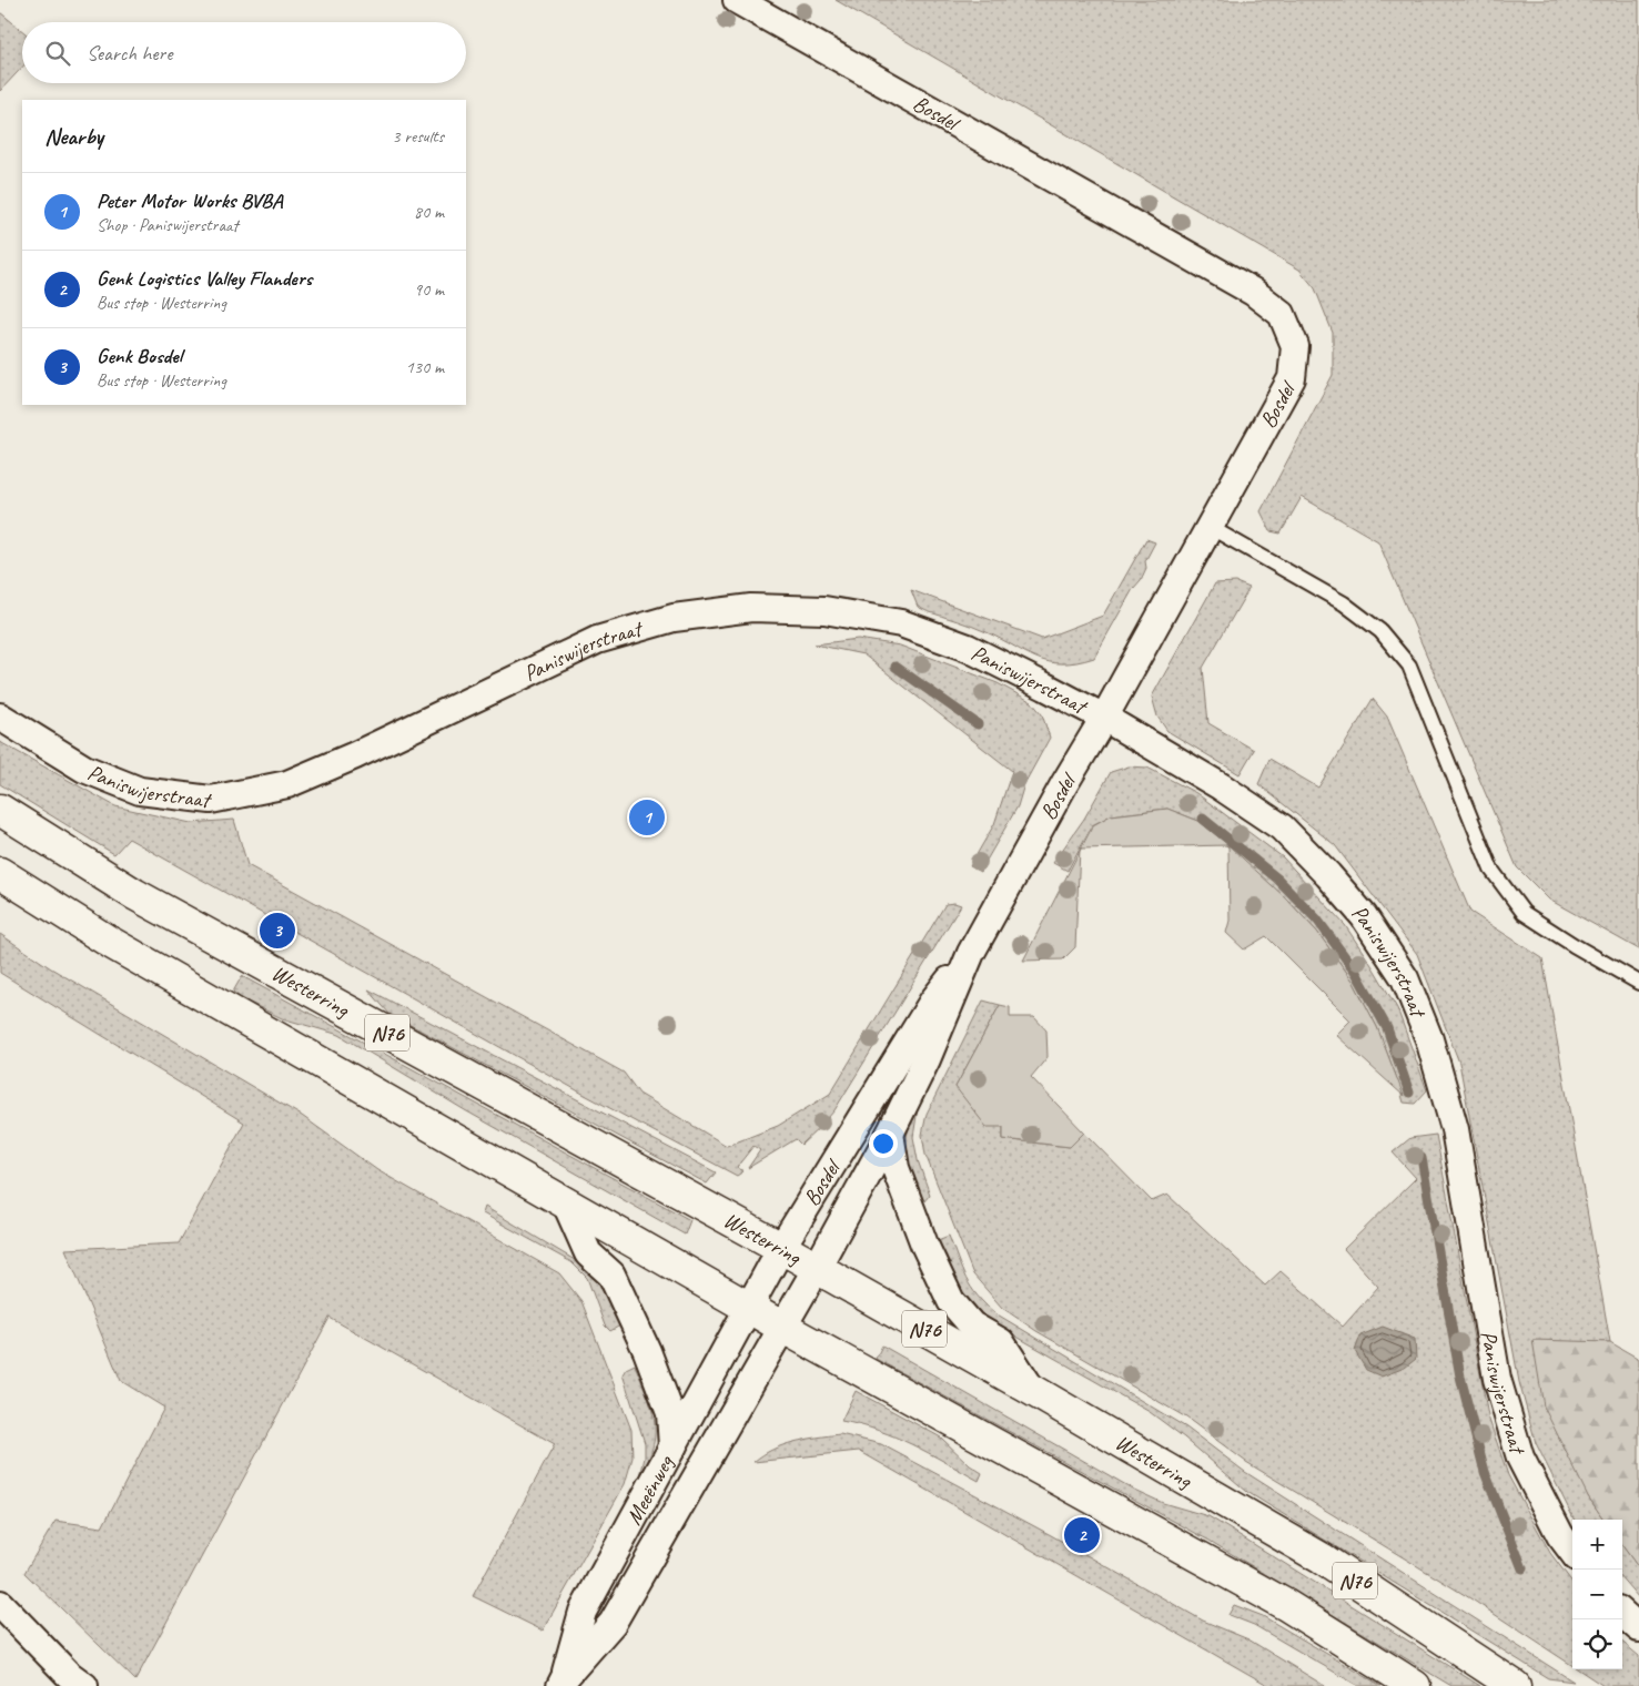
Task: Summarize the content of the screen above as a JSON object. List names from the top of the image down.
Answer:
{
  "streets": {
    "main road": ["Westerring", "N76"],
    "street": ["Bosdel", "Paniswijerstraat", "Meeënweg"]
  },
  "crossings": [
    ["Bosdel", "Paniswijerstraat"],
    ["Bosdel", "Westerring"],
    ["Bosdel", "N76"],
    ["Bosdel", "Meeënweg"],
    ["N76", "Meeënweg"]
  ],
  "page": {
    "search": "Search here",
    "heading": ["Nearby", "3 results"],
    "list": [
      {
        "mark": "1",
        "name": "Peter Motor Works BVBA",
        "note": "Shop · Paniswijerstraat",
        "value": "80 m"
      },
      {
        "mark": "2",
        "name": "Genk Logistics Valley Flanders",
        "note": "Bus stop · Westerring",
        "value": "90 m"
      },
      {
        "mark": "3",
        "name": "Genk Bosdel",
        "note": "Bus stop · Westerring",
        "value": "130 m"
      }
    ],
    "pins": ["1", "3", "2"],
    "map_buttons": ["+", "−"]
  }
}
